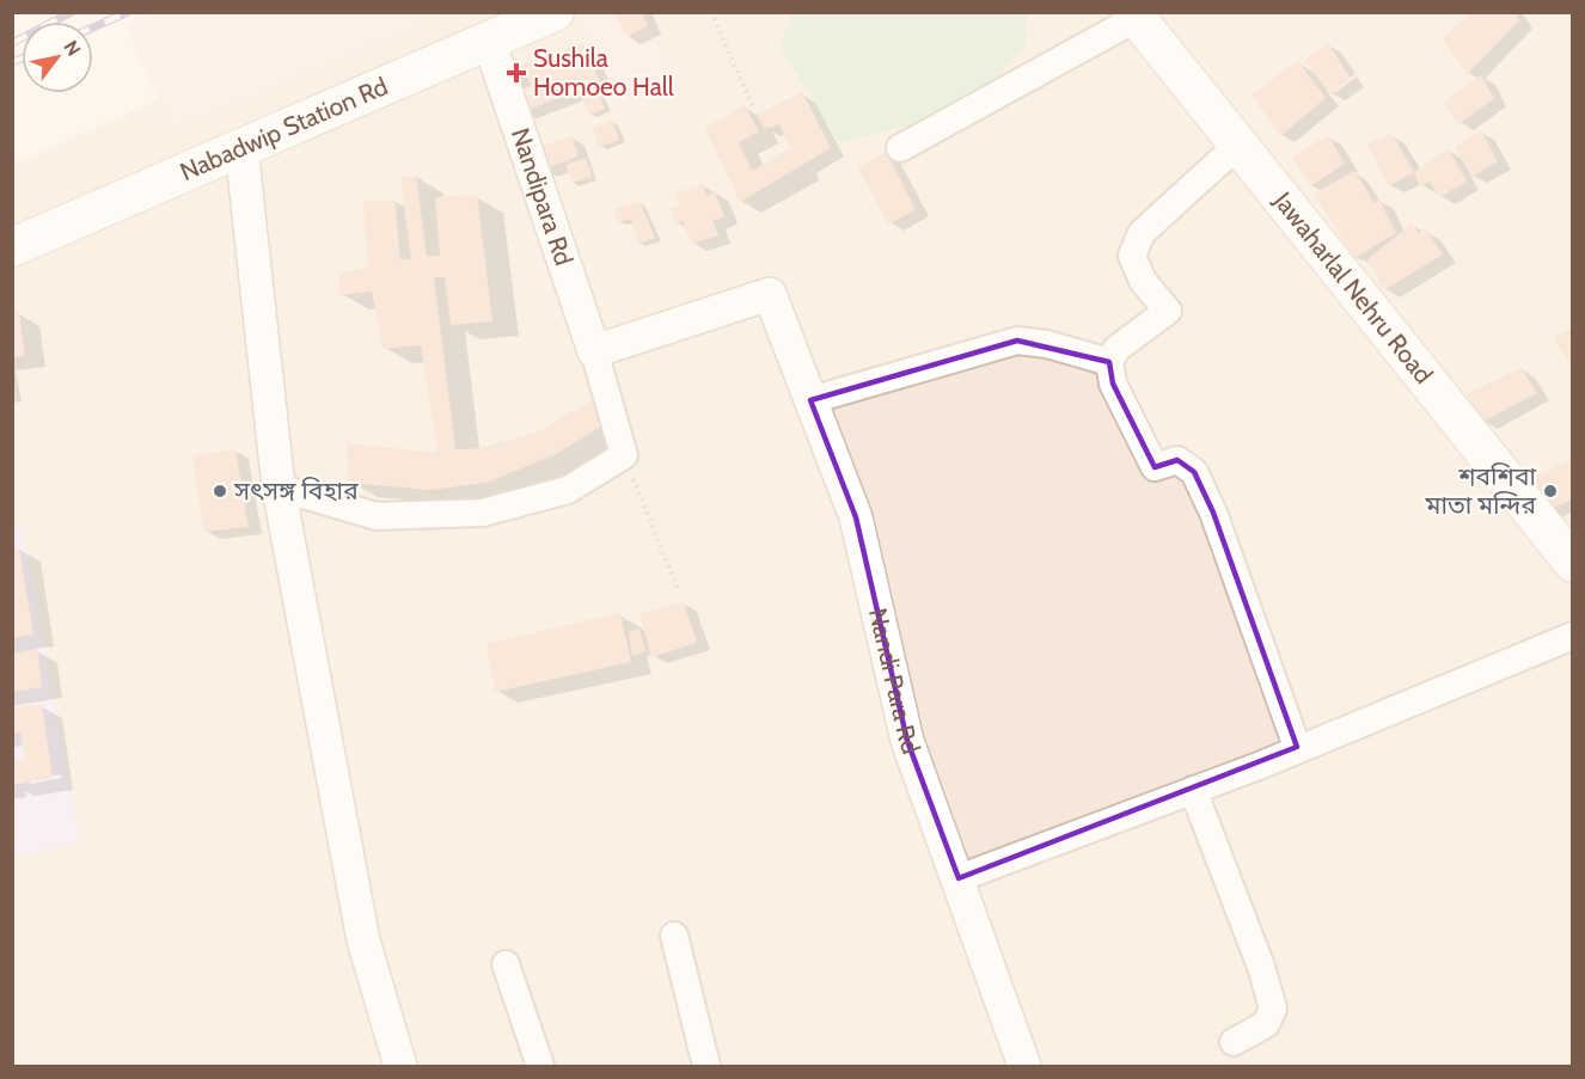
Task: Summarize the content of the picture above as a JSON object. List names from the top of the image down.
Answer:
{
  "streets": {
    "main road": ["Nabadwip Station Rd", "Jawaharlal Nehru Road"],
    "street": ["Nandipara Rd", "Nandi Para Rd"]
  },
  "crossings": [
    ["Nabadwip Station Rd", "Nandipara Rd"],
    ["Nandipara Rd", "Nandi Para Rd"]
  ],
  "places": {
    "health": ["Sushila Homoeo Hall"],
    "other": ["সৎসঙ্গ বিহার", "শবশিবা মাতা মন্দির"]
  },
  "north": "top right"
}
